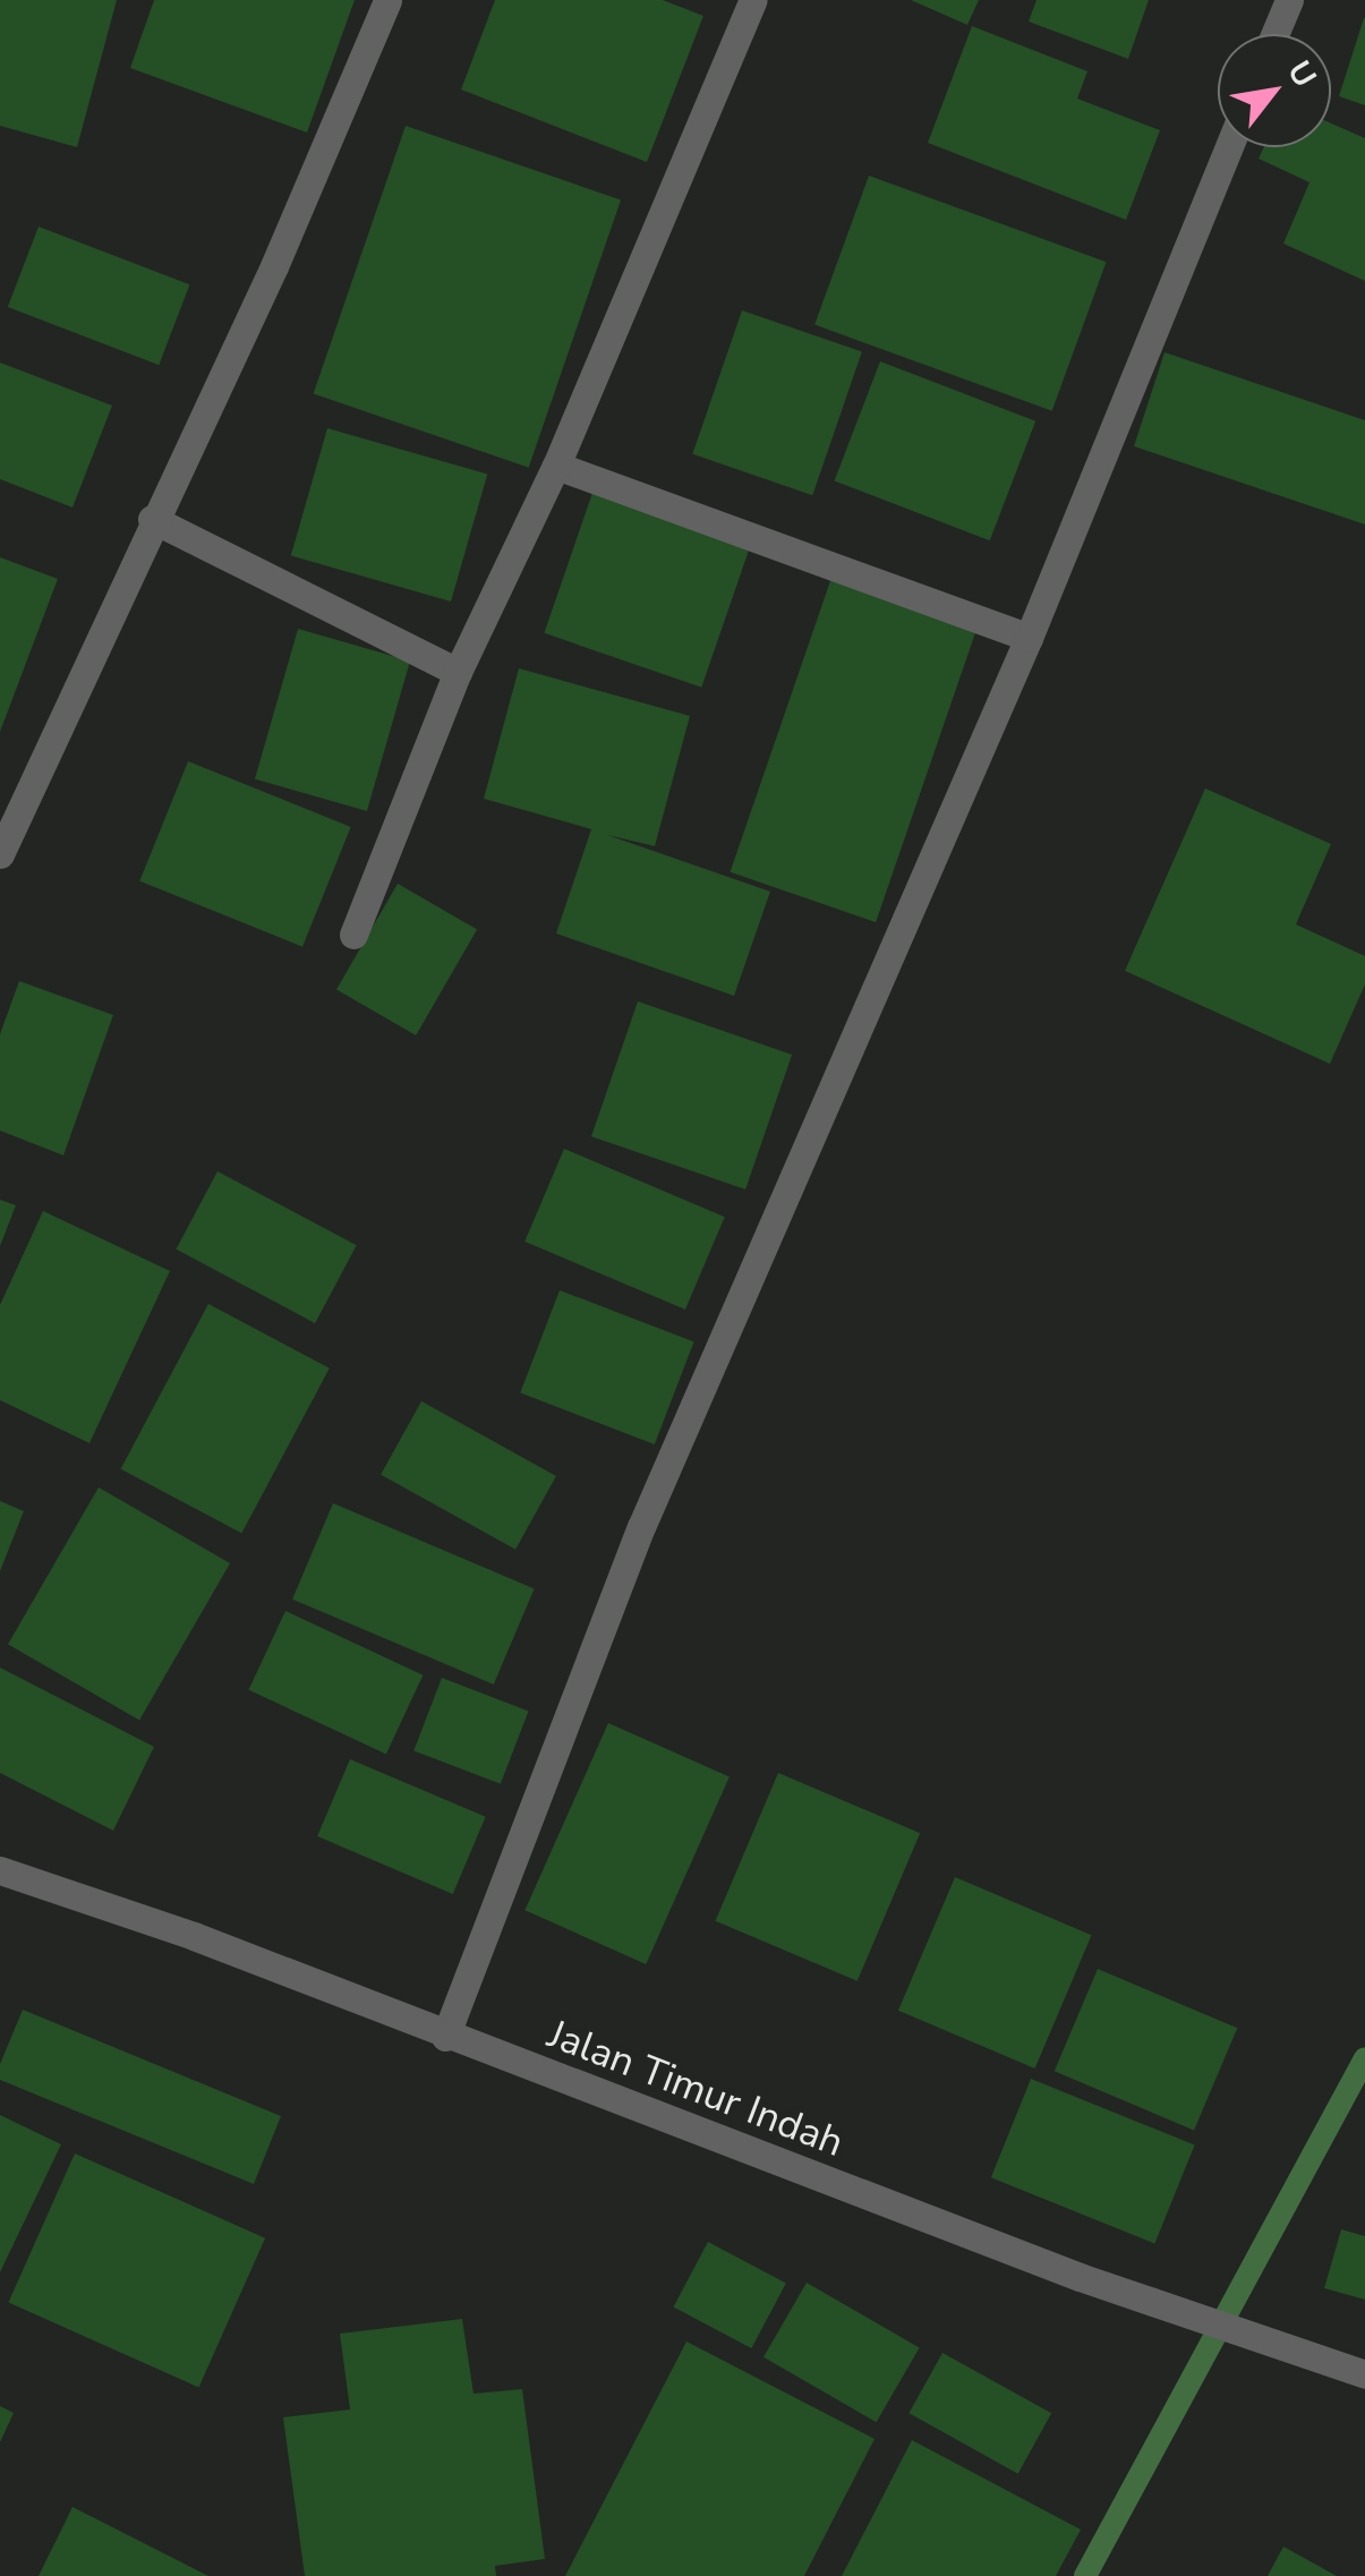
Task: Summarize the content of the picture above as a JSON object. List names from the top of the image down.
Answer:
{
  "streets": {
    "street": ["Jalan Timur Indah"]
  },
  "north": "top right"
}
